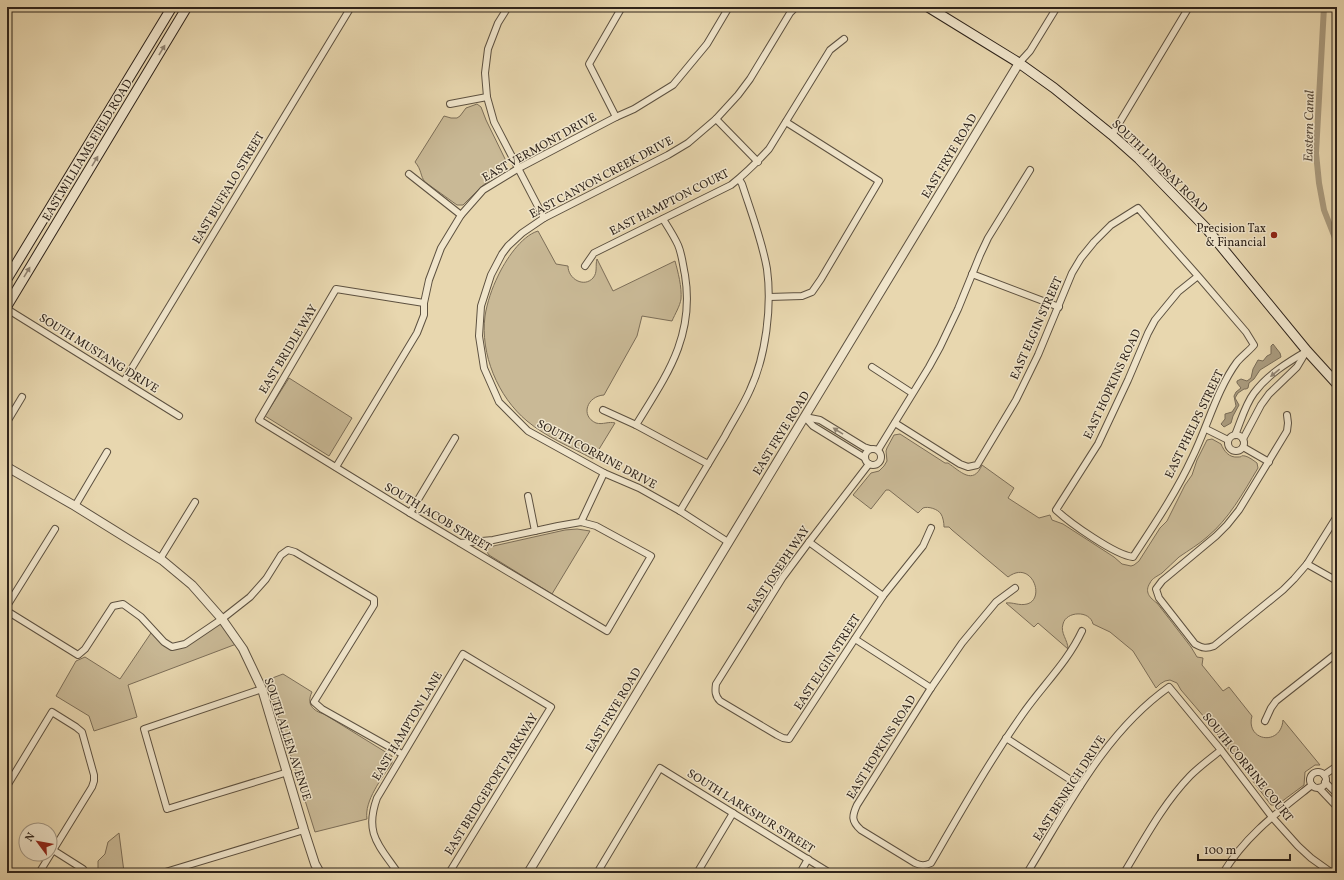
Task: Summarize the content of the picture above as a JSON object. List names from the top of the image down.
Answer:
{
  "streets": {
    "main road": ["EAST WILLIAMS FIELD ROAD", "SOUTH LINDSAY ROAD"],
    "street": [
      "EAST VERMONT DRIVE",
      "EAST FRYE ROAD",
      "EAST CANYON CREEK DRIVE",
      "EAST BUFFALO STREET",
      "EAST HAMPTON COURT",
      "EAST ELGIN STREET",
      "EAST BRIDLE WAY",
      "SOUTH MUSTANG DRIVE",
      "EAST HOPKINS ROAD",
      "EAST PHELPS STREET",
      "SOUTH CORRINE DRIVE",
      "SOUTH JACOB STREET",
      "EAST JOSEPH WAY",
      "EAST HAMPTON LANE",
      "SOUTH ALLEN AVENUE",
      "SOUTH CORRINE COURT",
      "EAST BRIDGEPORT PARKWAY",
      "EAST BENRICH DRIVE",
      "SOUTH LARKSPUR STREET"
    ]
  },
  "crossings": [
    ["EAST VERMONT DRIVE", "EAST BRIDLE WAY"],
    ["EAST VERMONT DRIVE", "SOUTH JACOB STREET"],
    ["EAST FRYE ROAD", "SOUTH LINDSAY ROAD"],
    ["EAST FRYE ROAD", "SOUTH CORRINE DRIVE"],
    ["EAST CANYON CREEK DRIVE", "SOUTH CORRINE DRIVE"],
    ["EAST BUFFALO STREET", "SOUTH MUSTANG DRIVE"],
    ["EAST ELGIN STREET", "EAST HOPKINS ROAD"],
    ["EAST ELGIN STREET", "EAST PHELPS STREET"],
    ["EAST ELGIN STREET", "EAST JOSEPH WAY"],
    ["EAST BRIDLE WAY", "SOUTH JACOB STREET"],
    ["EAST HOPKINS ROAD", "EAST PHELPS STREET"],
    ["EAST HAMPTON LANE", "EAST BRIDGEPORT PARKWAY"],
    ["SOUTH CORRINE COURT", "EAST BENRICH DRIVE"]
  ],
  "water": ["Eastern Canal"],
  "places": ["Precision Tax & Financial"],
  "scale_bar": "100 m",
  "north": "top left"
}
